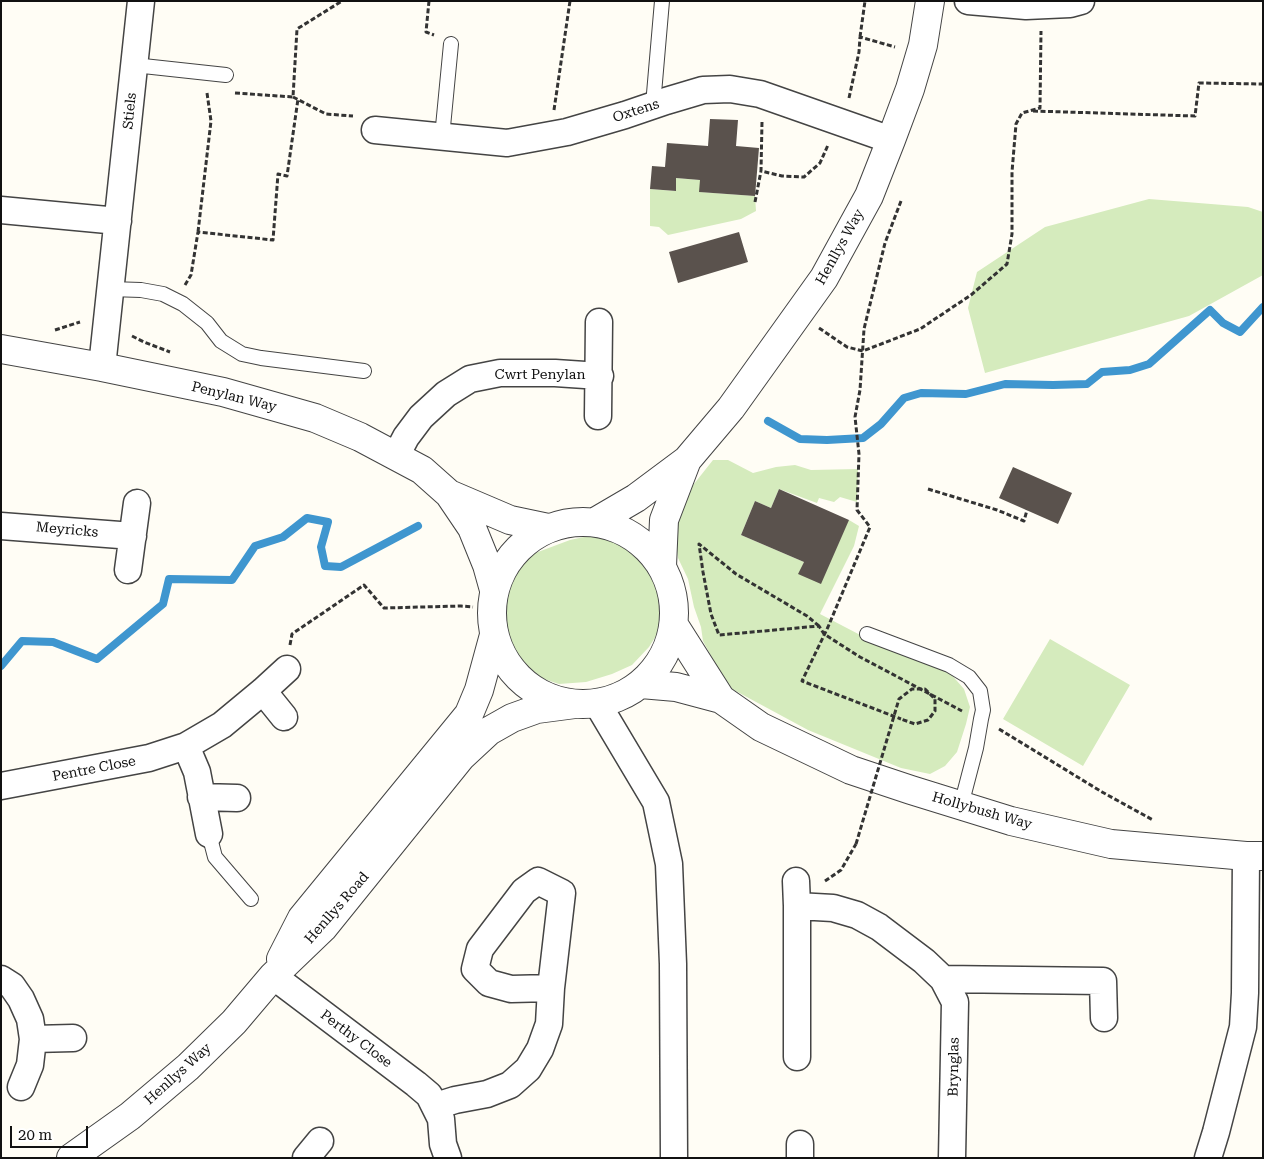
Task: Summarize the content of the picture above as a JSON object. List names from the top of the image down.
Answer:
{
  "streets": {
    "street": [
      "Stiels",
      "Oxtens",
      "Henllys Way",
      "Cwrt Penylan",
      "Penylan Way",
      "Meyricks",
      "Pentre Close",
      "Hollybush Way",
      "Henllys Road",
      "Perthy Close",
      "Brynglas"
    ]
  },
  "crossings": [
    ["Stiels", "Penylan Way"],
    ["Oxtens", "Henllys Way"],
    ["Henllys Way", "Henllys Road"],
    ["Henllys Way", "Perthy Close"],
    ["Cwrt Penylan", "Penylan Way"],
    ["Penylan Way", "Henllys Road"],
    ["Hollybush Way", "Henllys Road"],
    ["Henllys Road", "Perthy Close"]
  ],
  "scale_bar": "20 m"
}
